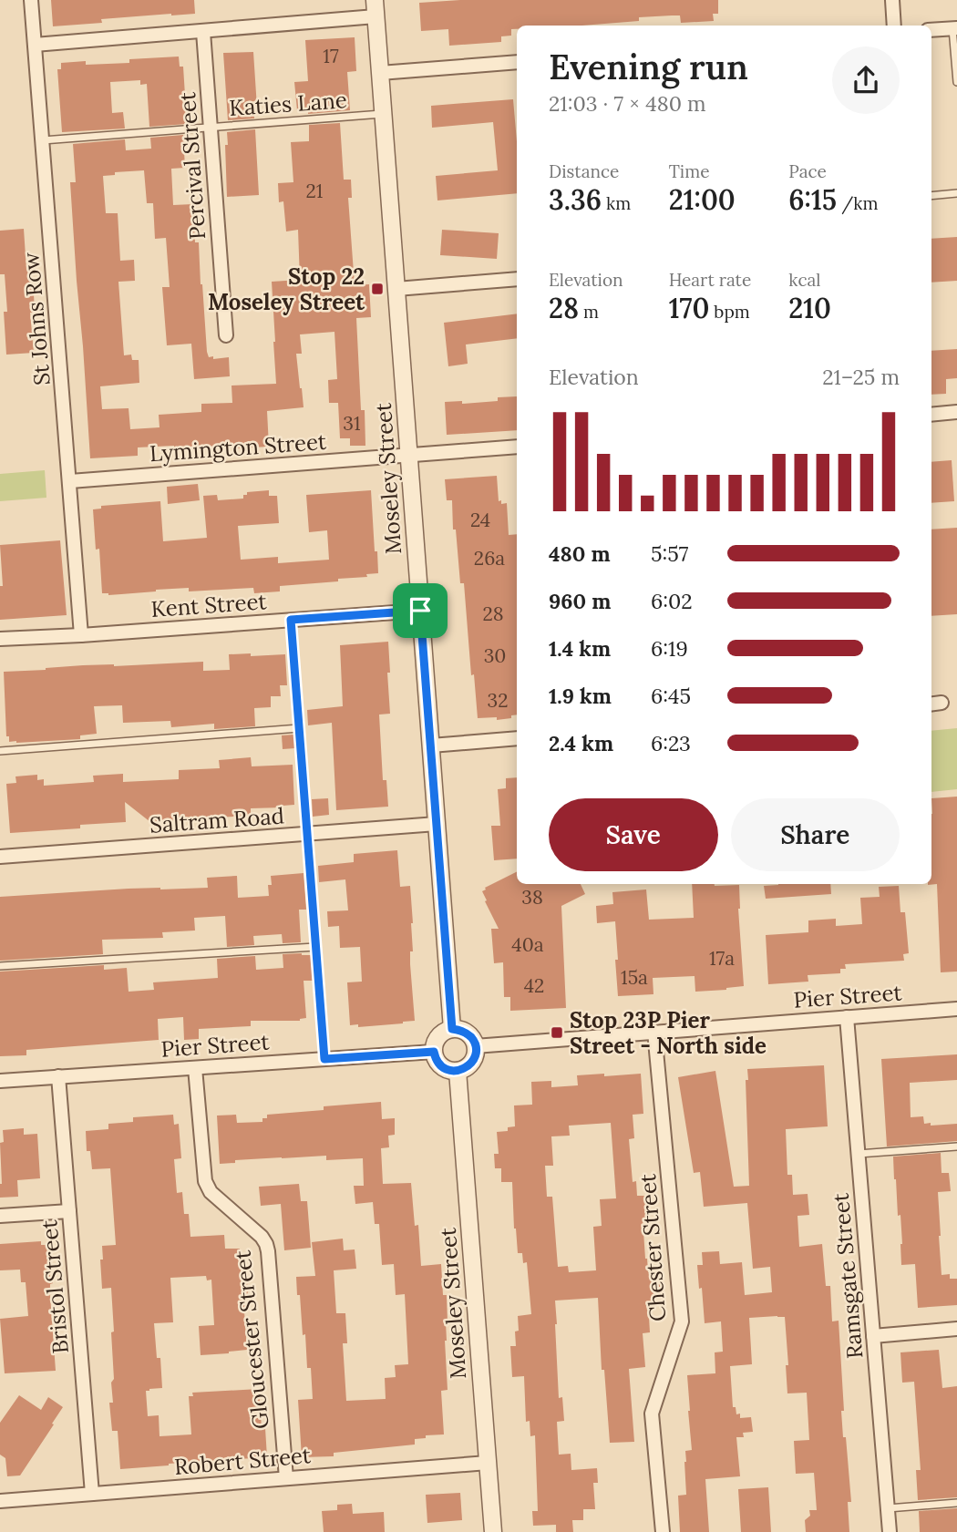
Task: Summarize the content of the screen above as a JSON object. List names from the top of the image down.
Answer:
{
  "streets": {
    "street": [
      "Percival Street",
      "St Johns Row",
      "Lymington Street",
      "Moseley Street",
      "Kent Street",
      "Saltram Road",
      "Pier Street",
      "Chester Street",
      "Ramsgate Street",
      "Bristol Street",
      "Gloucester Street",
      "Robert Street"
    ],
    "lane": ["Katies Lane"]
  },
  "crossings": [
    ["Katies Lane", "Percival Street"],
    ["Katies Lane", "St Johns Row"],
    ["Katies Lane", "Moseley Street"],
    ["St Johns Row", "Lymington Street"],
    ["St Johns Row", "Kent Street"],
    ["Lymington Street", "Moseley Street"],
    ["Moseley Street", "Kent Street"],
    ["Moseley Street", "Saltram Road"],
    ["Moseley Street", "Pier Street"],
    ["Moseley Street", "Robert Street"],
    ["Pier Street", "Chester Street"],
    ["Pier Street", "Ramsgate Street"],
    ["Pier Street", "Bristol Street"],
    ["Pier Street", "Gloucester Street"],
    ["Bristol Street", "Robert Street"],
    ["Gloucester Street", "Robert Street"]
  ],
  "places": {
    "transit": ["Stop 22 Moseley Street", "Stop 23P Pier Street - North side"]
  },
  "house_numbers": [
    "17",
    "21",
    "31",
    "24",
    "26a",
    "28",
    "30",
    "32",
    "38",
    "40a",
    "17a",
    "15a",
    "42"
  ],
  "page": {
    "heading": ["Evening run", "21:03 · 7 × 480 m"],
    "stats": [
      ["Distance", "3.36 km"],
      ["Time", "21:00"],
      ["Pace", "6:15 /km"],
      ["Elevation", "28 m"],
      ["Heart rate", "170 bpm"],
      ["kcal", "210"]
    ],
    "chart": ["Elevation", "21–25 m"],
    "list": [
      {
        "name": "480 m",
        "note": "5:57"
      },
      {
        "name": "960 m",
        "note": "6:02"
      },
      {
        "name": "1.4 km",
        "note": "6:19"
      },
      {
        "name": "1.9 km",
        "note": "6:45"
      },
      {
        "name": "2.4 km",
        "note": "6:23"
      }
    ],
    "buttons": ["Save", "Share"]
  }
}
